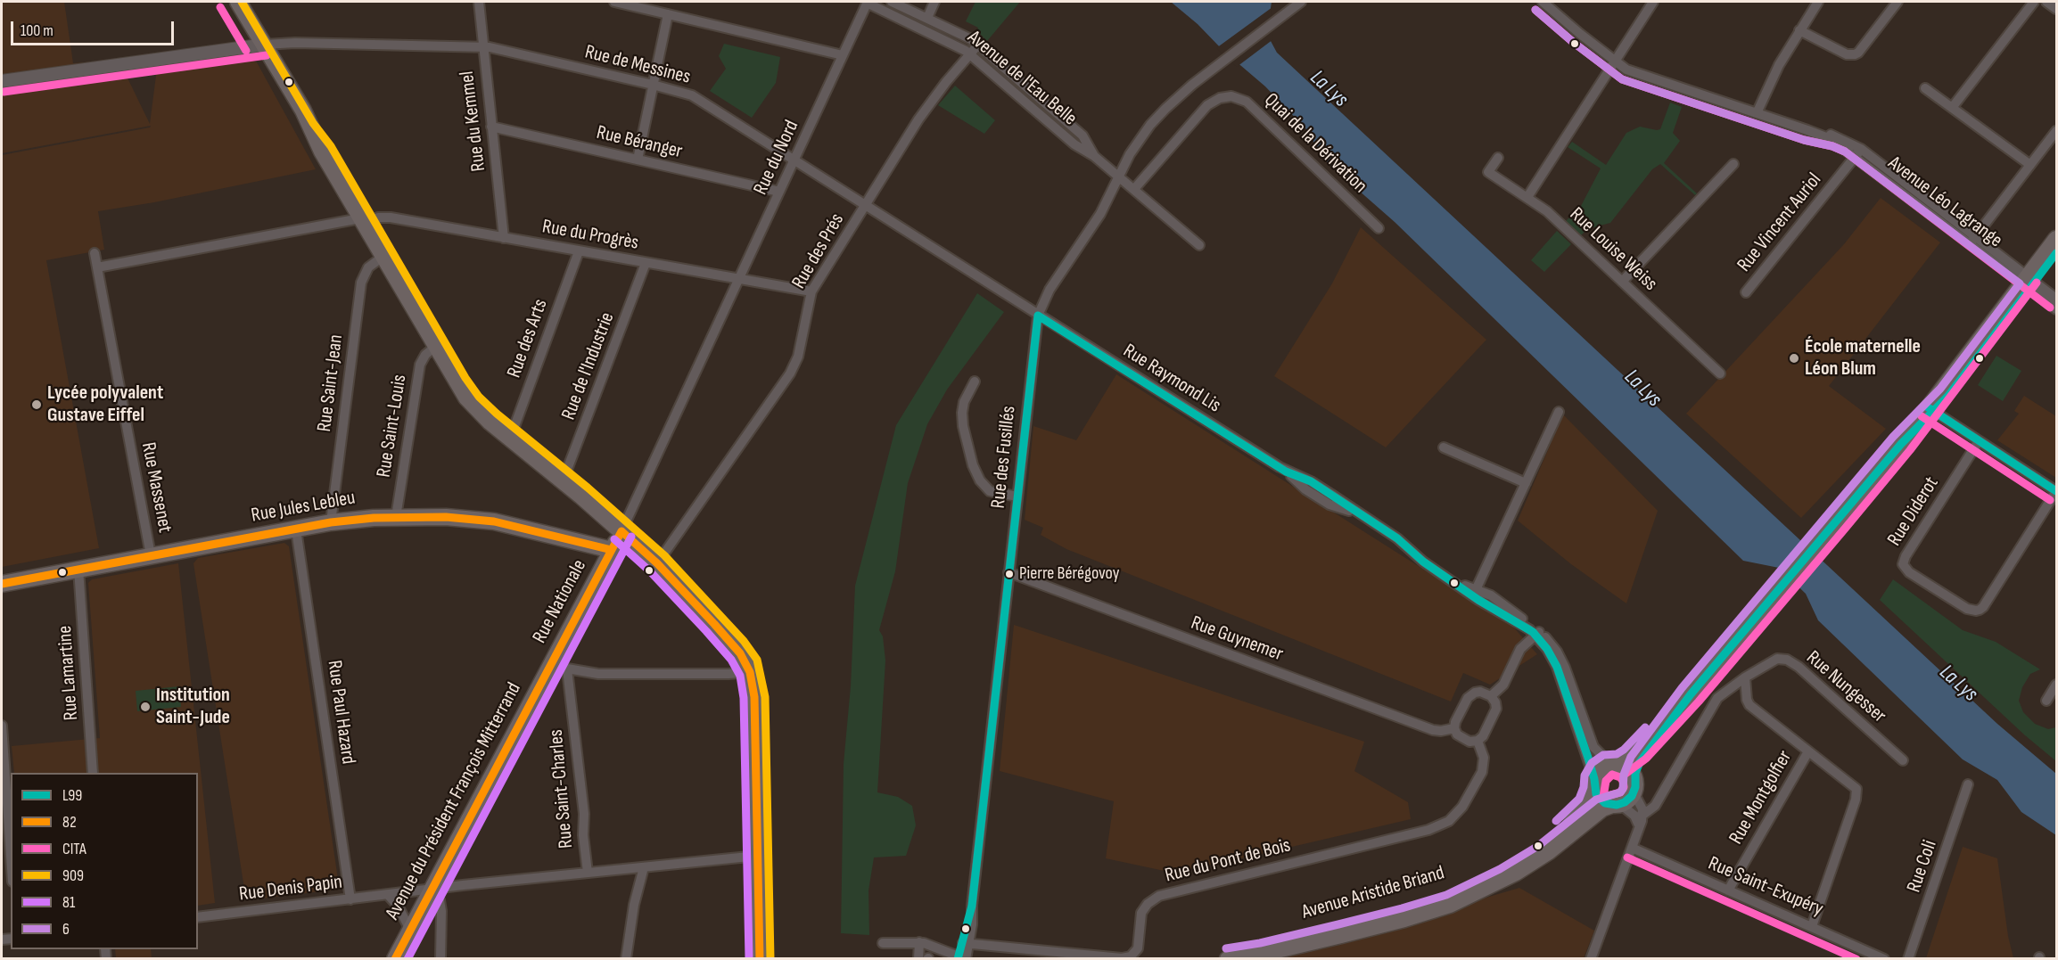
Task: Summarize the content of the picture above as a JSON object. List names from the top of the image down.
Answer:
{
  "streets": {
    "main road": [
      "Rue Jules Lebleu",
      "Rue Nationale",
      "Avenue du Président François Mitterrand",
      "Avenue Aristide Briand"
    ],
    "street": [
      "Rue de Messines",
      "Avenue de l'Eau Belle",
      "Rue du Kemmel",
      "Rue Béranger",
      "Quai de la Dérivation",
      "Rue du Nord",
      "Avenue Léo Lagrange",
      "Rue Vincent Auriol",
      "Rue du Progrès",
      "Rue Louise Weiss",
      "Rue des Prés",
      "Rue des Arts",
      "Rue de l'Industrie",
      "Rue Raymond Lis",
      "Rue Saint-Jean",
      "Rue Saint-Louis",
      "Rue des Fusillés",
      "Rue Massenet",
      "Rue Diderot",
      "Rue Guynemer",
      "Rue Lamartine",
      "Rue Nungesser",
      "Rue Paul Hazard",
      "Rue Saint-Charles",
      "Rue Montgolfier",
      "Rue du Pont de Bois",
      "Rue Coli",
      "Rue Saint-Exupéry",
      "Rue Denis Papin"
    ]
  },
  "crossings": [
    ["Rue de Messines", "Rue du Kemmel"],
    ["Rue de Messines", "Rue du Nord"],
    ["Rue de Messines", "Rue des Prés"],
    ["Rue de Messines", "Rue Raymond Lis"],
    ["Rue de Messines", "Rue des Fusillés"],
    ["Avenue de l'Eau Belle", "Quai de la Dérivation"],
    ["Avenue de l'Eau Belle", "Rue du Nord"],
    ["Avenue de l'Eau Belle", "Rue des Prés"],
    ["Avenue de l'Eau Belle", "Rue des Fusillés"],
    ["Rue du Kemmel", "Rue Béranger"],
    ["Rue du Kemmel", "Rue du Progrès"],
    ["Rue Béranger", "Rue du Nord"],
    ["Rue du Nord", "Rue du Progrès"],
    ["Rue du Nord", "Rue Nationale"],
    ["Avenue Léo Lagrange", "Rue Vincent Auriol"],
    ["Rue du Progrès", "Rue des Prés"],
    ["Rue du Progrès", "Rue des Arts"],
    ["Rue du Progrès", "Rue de l'Industrie"],
    ["Rue Raymond Lis", "Rue des Fusillés"],
    ["Rue Raymond Lis", "Avenue Aristide Briand"],
    ["Rue Saint-Jean", "Rue Jules Lebleu"],
    ["Rue Saint-Louis", "Rue Jules Lebleu"],
    ["Rue des Fusillés", "Rue Guynemer"],
    ["Rue des Fusillés", "Rue du Pont de Bois"],
    ["Rue Massenet", "Rue Jules Lebleu"],
    ["Rue Jules Lebleu", "Rue Nationale"],
    ["Rue Jules Lebleu", "Rue Lamartine"],
    ["Rue Jules Lebleu", "Rue Paul Hazard"],
    ["Rue Nationale", "Rue Saint-Charles"],
    ["Rue Nationale", "Avenue du Président François Mitterrand"],
    ["Rue Guynemer", "Rue du Pont de Bois"],
    ["Rue Nungesser", "Rue Saint-Exupéry"],
    ["Rue Paul Hazard", "Rue Denis Papin"],
    ["Rue Saint-Charles", "Avenue du Président François Mitterrand"],
    ["Rue Saint-Charles", "Rue Denis Papin"],
    ["Rue Montgolfier", "Rue Saint-Exupéry"],
    ["Avenue du Président François Mitterrand", "Rue Denis Papin"]
  ],
  "water": ["La Lys"],
  "places": [
    "École maternelle Léon Blum",
    "Lycée polyvalent Gustave Eiffel",
    "Pierre Bérégovoy",
    "Institution Saint-Jude"
  ],
  "lines": [
    "transit line 909",
    "transit line CITA",
    "transit line 6",
    "transit line L99",
    "transit line 82",
    "transit line 81"
  ],
  "legend": [
    "L99",
    "82",
    "CITA",
    "909",
    "81",
    "6"
  ],
  "scale_bar": "100 m"
}
